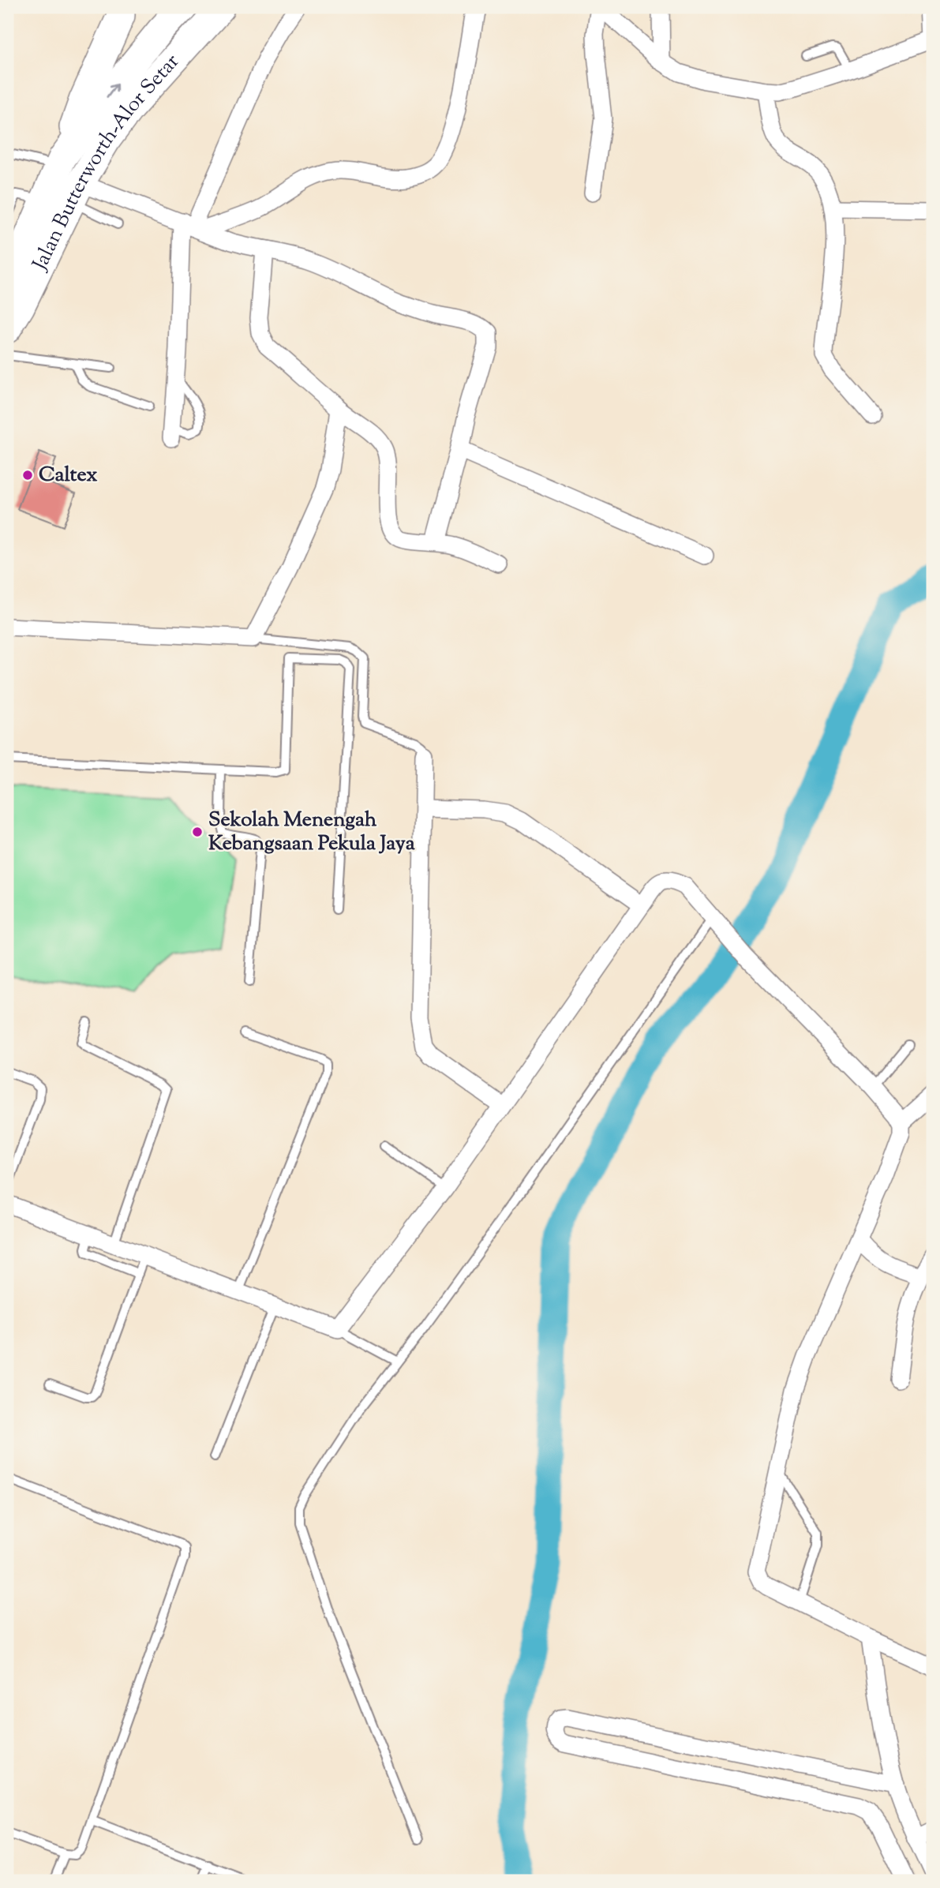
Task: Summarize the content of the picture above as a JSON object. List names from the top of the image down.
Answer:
{
  "streets": {
    "main road": ["Jalan Butterworth-Alor Setar"]
  },
  "places": ["Caltex", "Sekolah Menengah Kebangsaan Pekula Jaya"]
}
